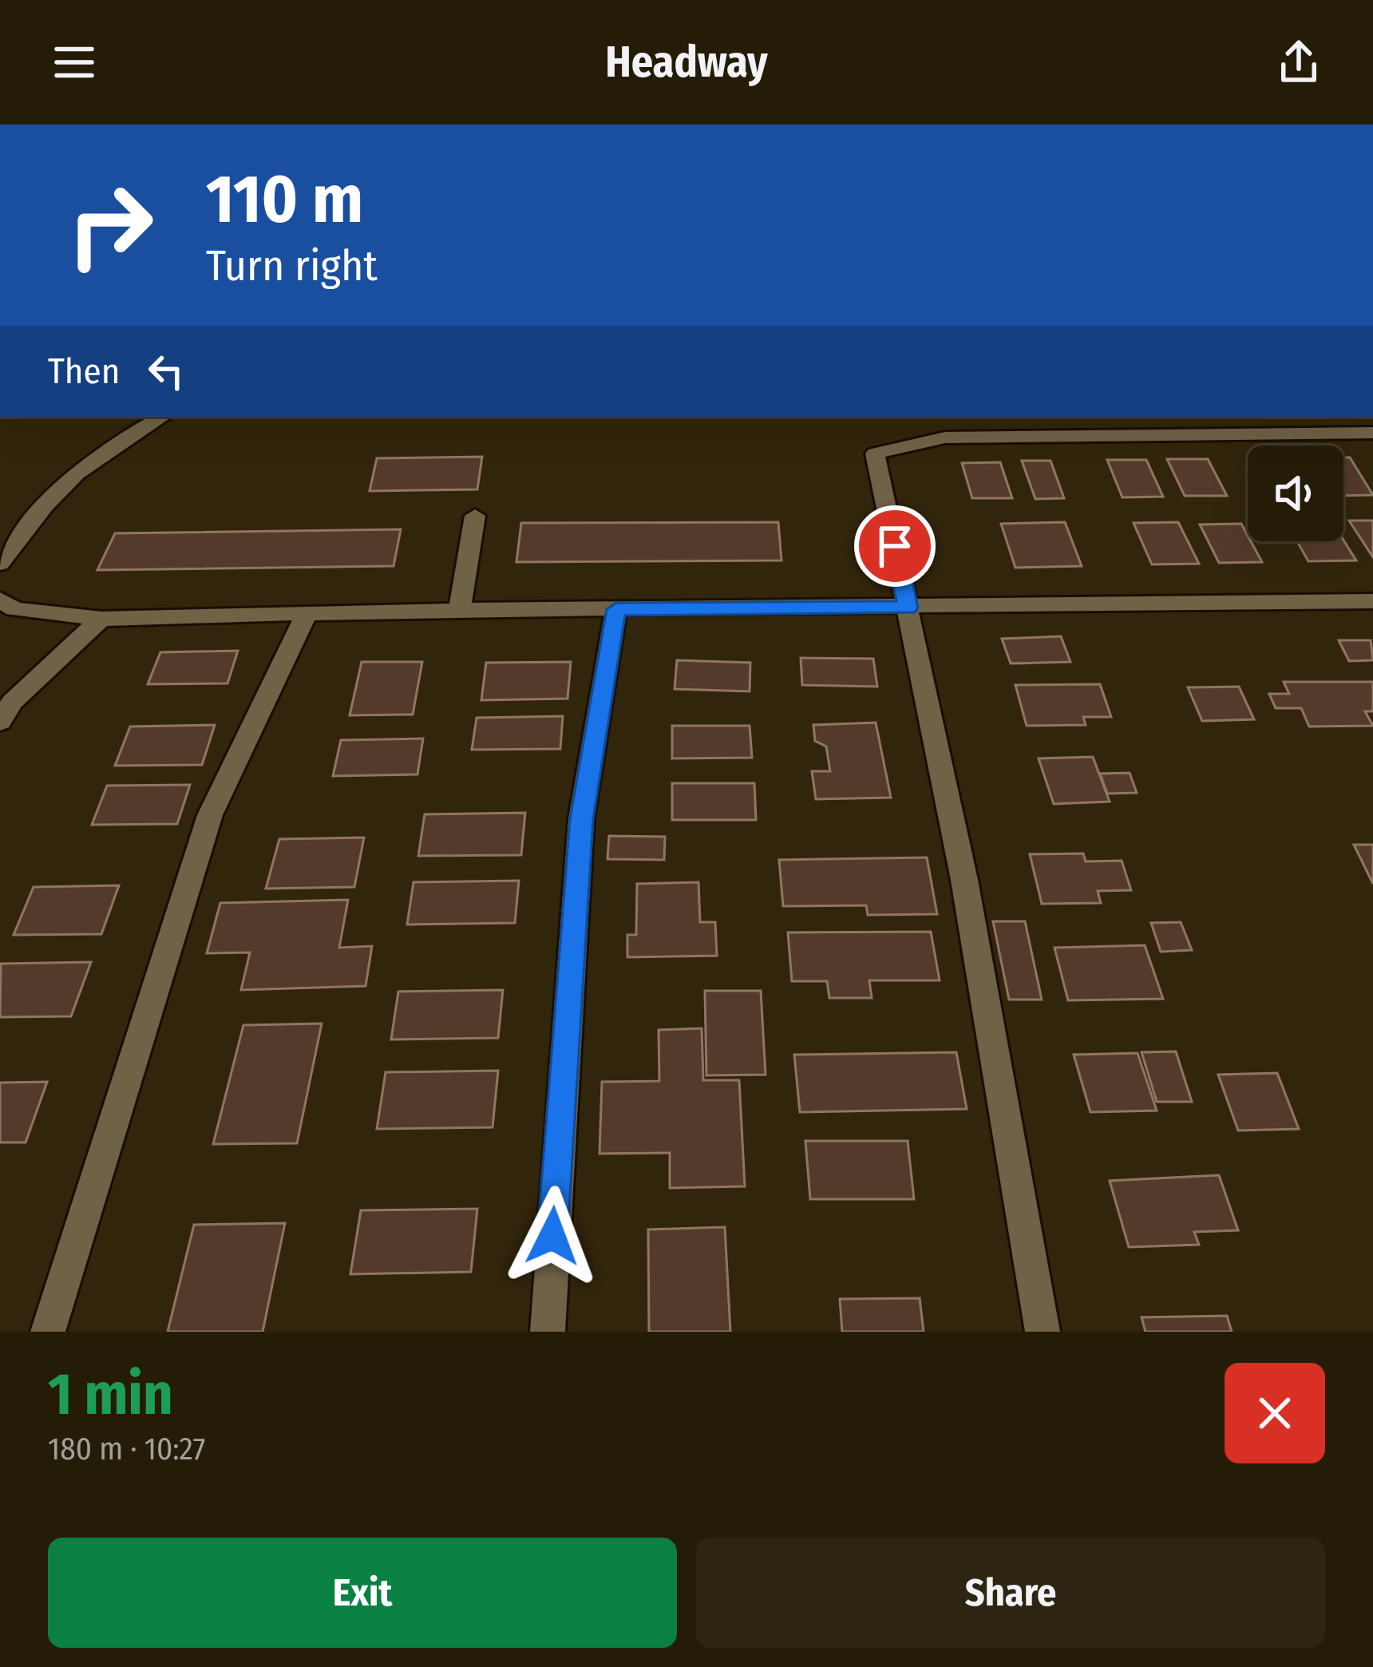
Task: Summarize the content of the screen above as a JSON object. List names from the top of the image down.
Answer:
{
  "page": {
    "header": "Headway",
    "turn": ["110 m", "Turn right"],
    "then": "Then",
    "heading": ["1 min", "180 m · 10:27"],
    "buttons": ["Exit", "Share"]
  }
}
